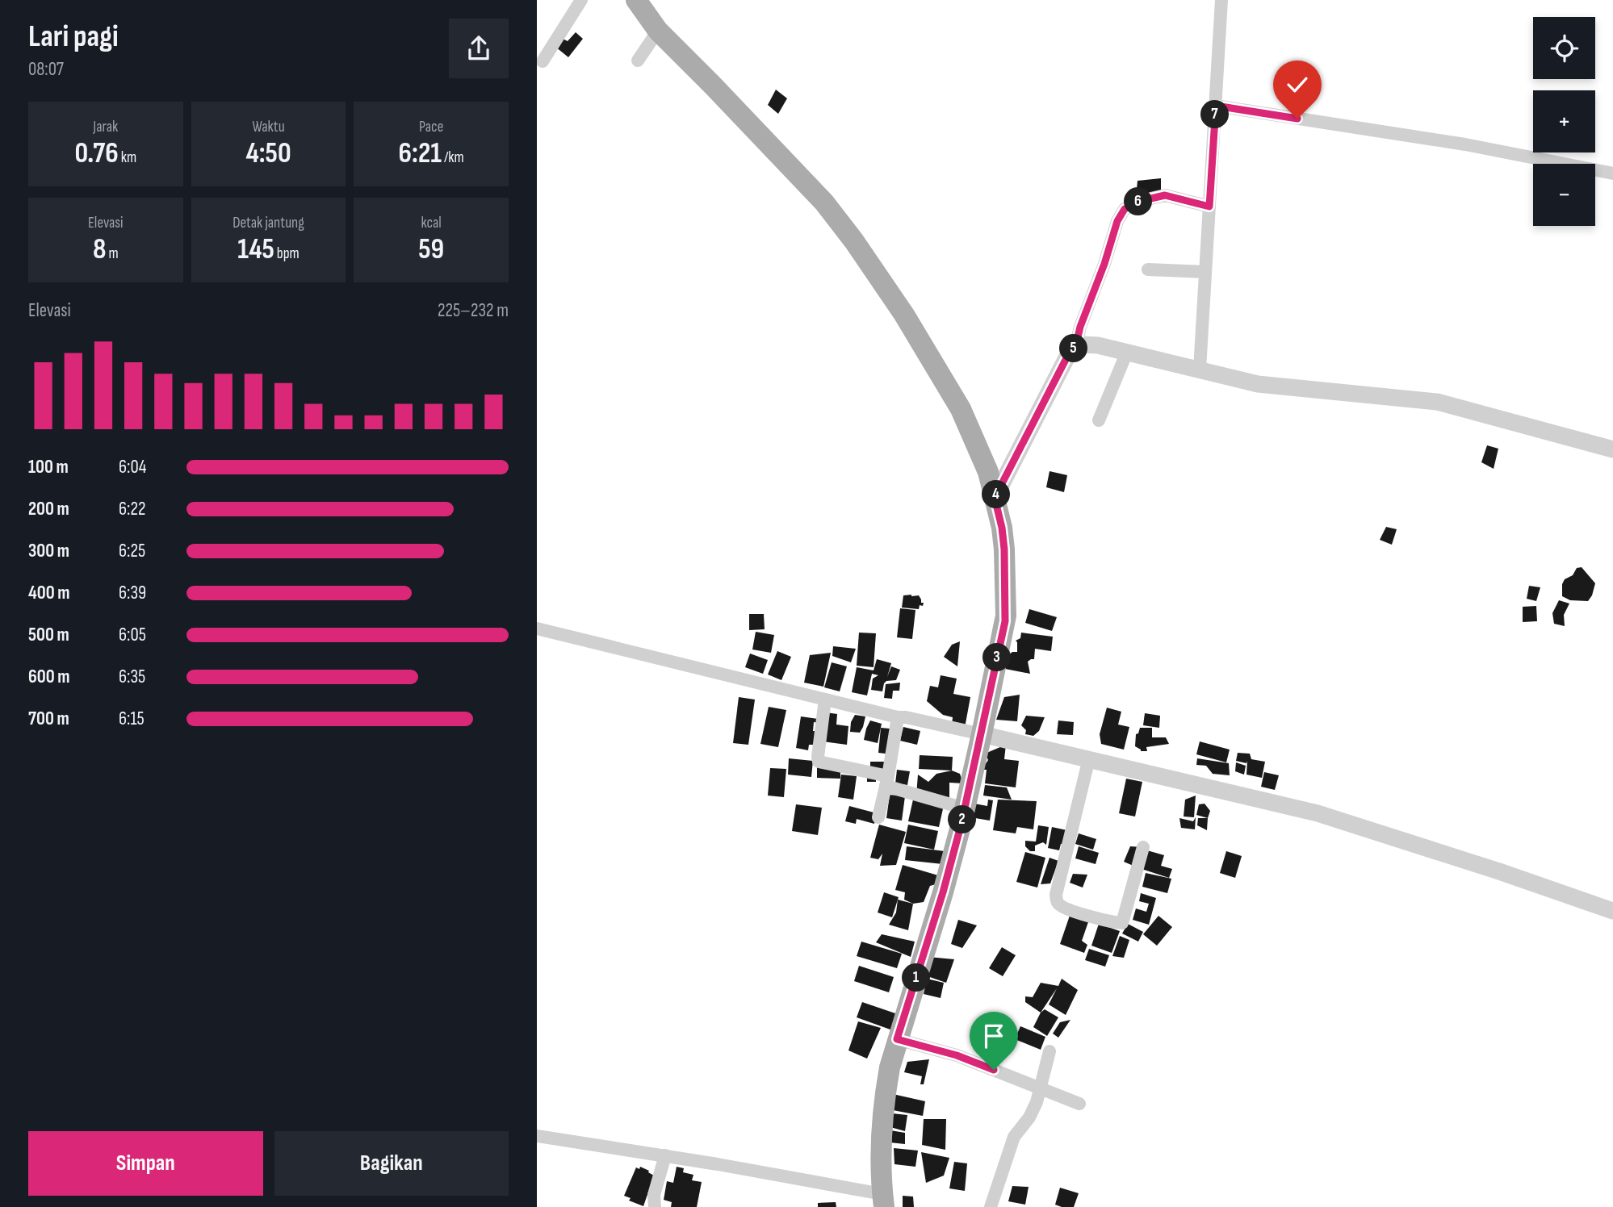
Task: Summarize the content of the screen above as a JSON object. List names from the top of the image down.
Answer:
{
  "page": {
    "heading": ["Lari pagi", "08:07"],
    "map_buttons": ["+", "−"],
    "stats": [
      ["Jarak", "0.76 km"],
      ["Waktu", "4:50"],
      ["Pace", "6:21 /km"],
      ["Elevasi", "8 m"],
      ["Detak jantung", "145 bpm"],
      ["kcal", "59"]
    ],
    "pins": [
      "7",
      "6",
      "5",
      "4",
      "3",
      "2",
      "1"
    ],
    "chart": ["Elevasi", "225–232 m"],
    "list": [
      {
        "name": "100 m",
        "note": "6:04"
      },
      {
        "name": "200 m",
        "note": "6:22"
      },
      {
        "name": "300 m",
        "note": "6:25"
      },
      {
        "name": "400 m",
        "note": "6:39"
      },
      {
        "name": "500 m",
        "note": "6:05"
      },
      {
        "name": "600 m",
        "note": "6:35"
      },
      {
        "name": "700 m",
        "note": "6:15"
      }
    ],
    "buttons": ["Simpan", "Bagikan"]
  }
}
